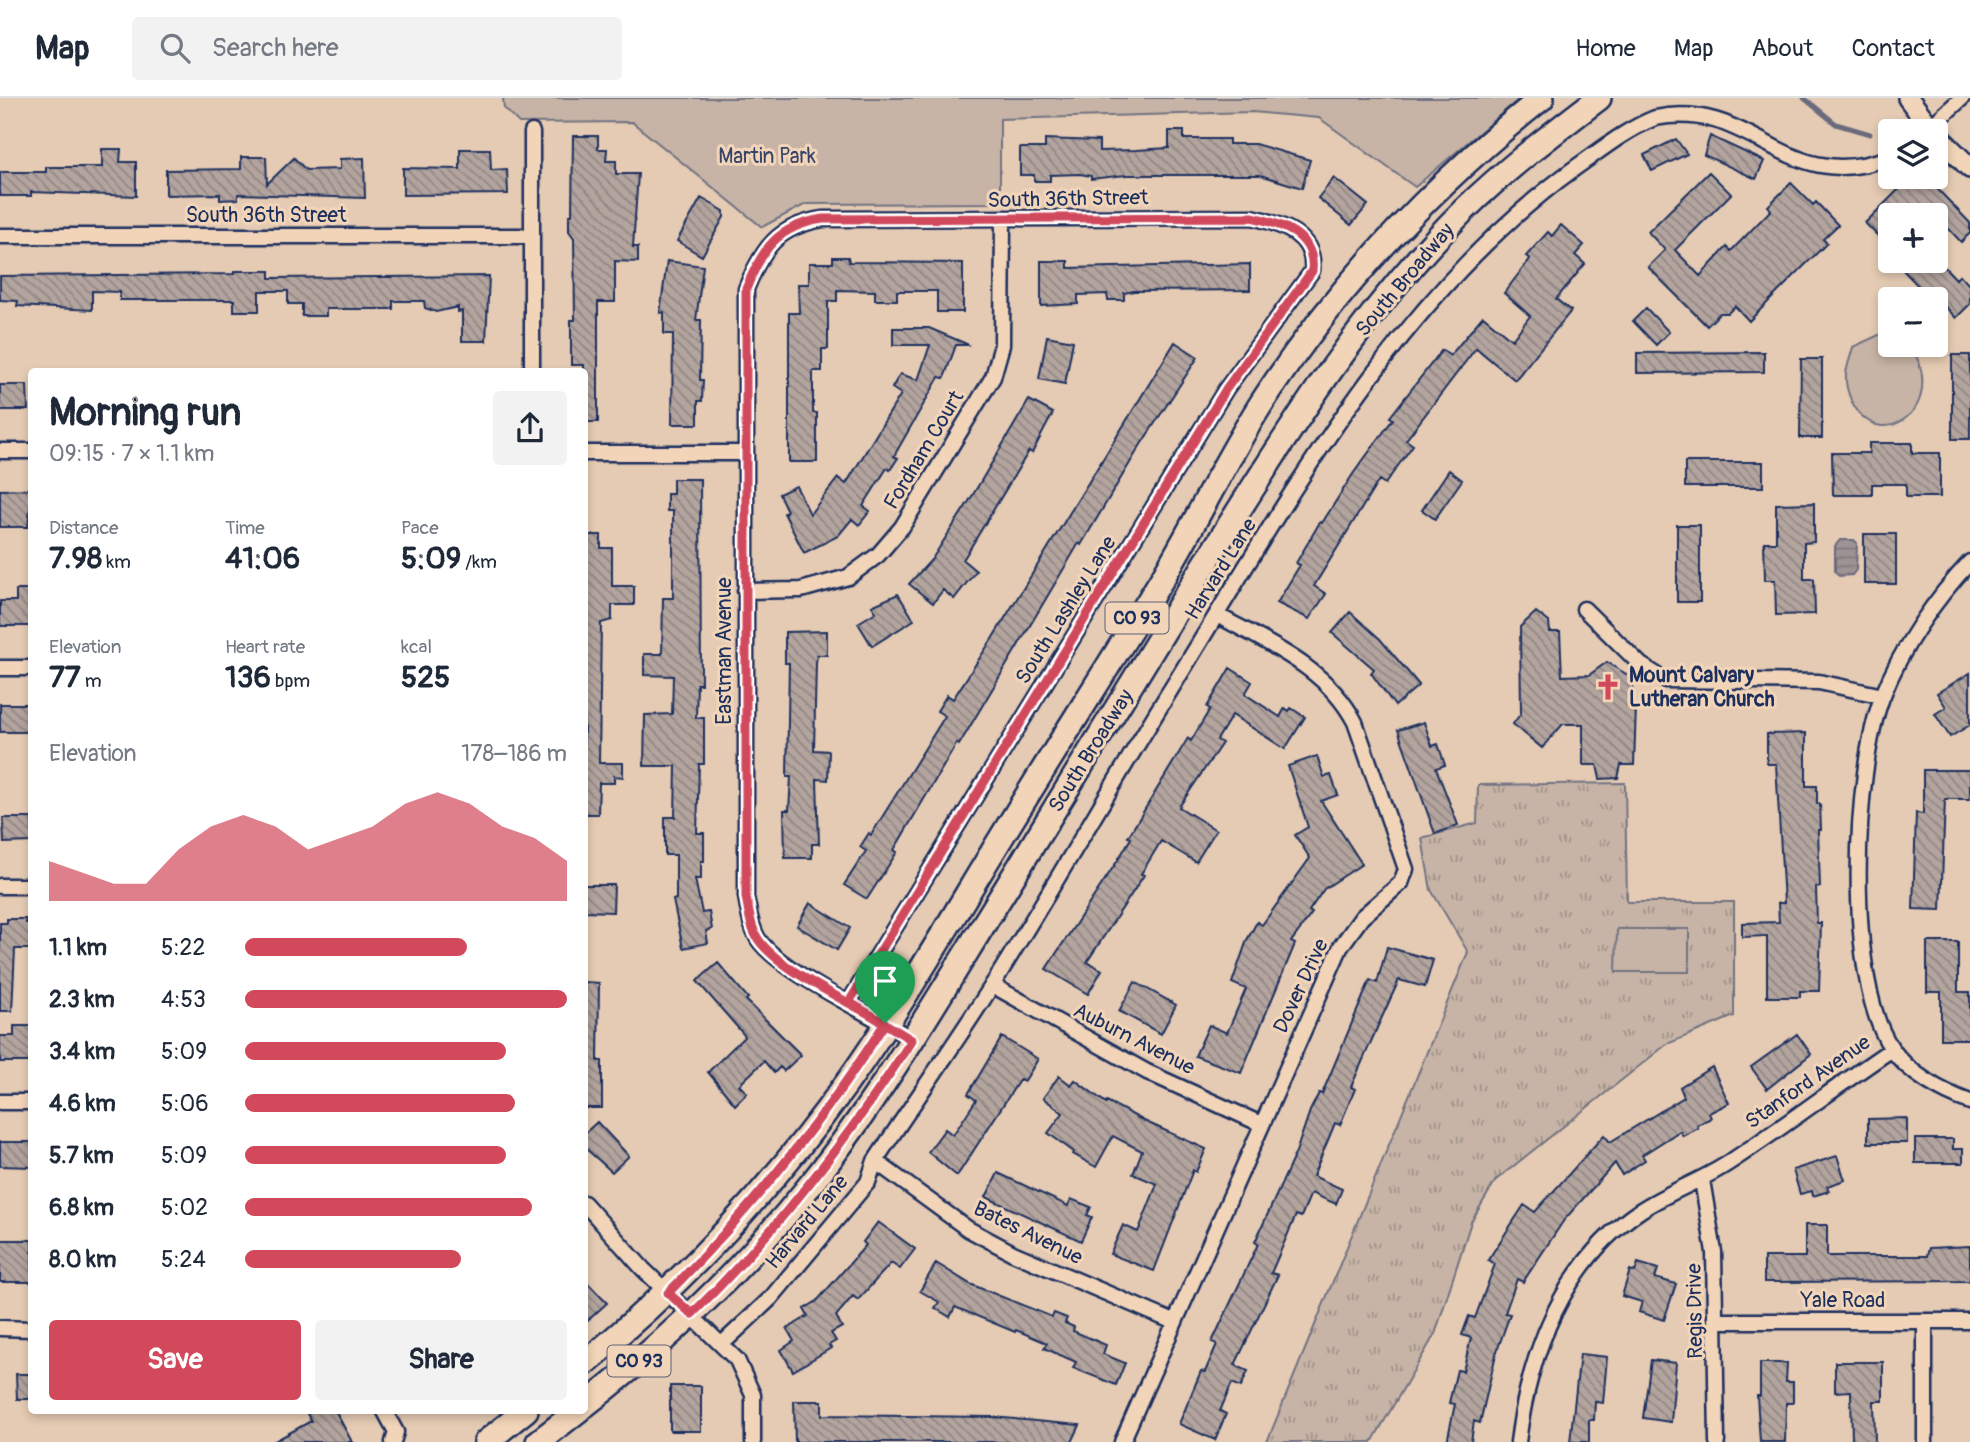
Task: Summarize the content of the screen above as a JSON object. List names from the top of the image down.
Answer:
{
  "streets": {
    "main road": ["South Broadway", "CO 93"],
    "street": [
      "South 36th Street",
      "Fordham Court",
      "Harvard Lane",
      "South Lashley Lane",
      "Eastman Avenue",
      "Dover Drive",
      "Auburn Avenue",
      "Stanford Avenue",
      "Bates Avenue",
      "Yale Road",
      "Regis Drive"
    ]
  },
  "crossings": [
    ["South 36th Street", "Fordham Court"],
    ["South 36th Street", "South Lashley Lane"],
    ["South 36th Street", "Eastman Avenue"],
    ["South Broadway", "Eastman Avenue"],
    ["Fordham Court", "Eastman Avenue"],
    ["Harvard Lane", "Dover Drive"],
    ["Harvard Lane", "Auburn Avenue"],
    ["Harvard Lane", "Bates Avenue"],
    ["South Lashley Lane", "Eastman Avenue"],
    ["Dover Drive", "Auburn Avenue"],
    ["Dover Drive", "Bates Avenue"],
    ["Stanford Avenue", "Regis Drive"],
    ["Yale Road", "Regis Drive"]
  ],
  "parks": ["Martin Park"],
  "places": {
    "church": ["Mount Calvary Lutheran Church"]
  },
  "page": {
    "header": "Map",
    "search": "Search here",
    "nav": [
      "Home",
      "Map",
      "About",
      "Contact"
    ],
    "map_buttons": ["+", "−"],
    "heading": ["Morning run", "09:15 · 7 × 1.1 km"],
    "stats": [
      ["Distance", "7.98 km"],
      ["Time", "41:06"],
      ["Pace", "5:09 /km"],
      ["Elevation", "77 m"],
      ["Heart rate", "136 bpm"],
      ["kcal", "525"]
    ],
    "chart": ["Elevation", "178–186 m"],
    "list": [
      {
        "name": "1.1 km",
        "note": "5:22"
      },
      {
        "name": "2.3 km",
        "note": "4:53"
      },
      {
        "name": "3.4 km",
        "note": "5:09"
      },
      {
        "name": "4.6 km",
        "note": "5:06"
      },
      {
        "name": "5.7 km",
        "note": "5:09"
      },
      {
        "name": "6.8 km",
        "note": "5:02"
      },
      {
        "name": "8.0 km",
        "note": "5:24"
      }
    ],
    "buttons": ["Save", "Share"]
  }
}
